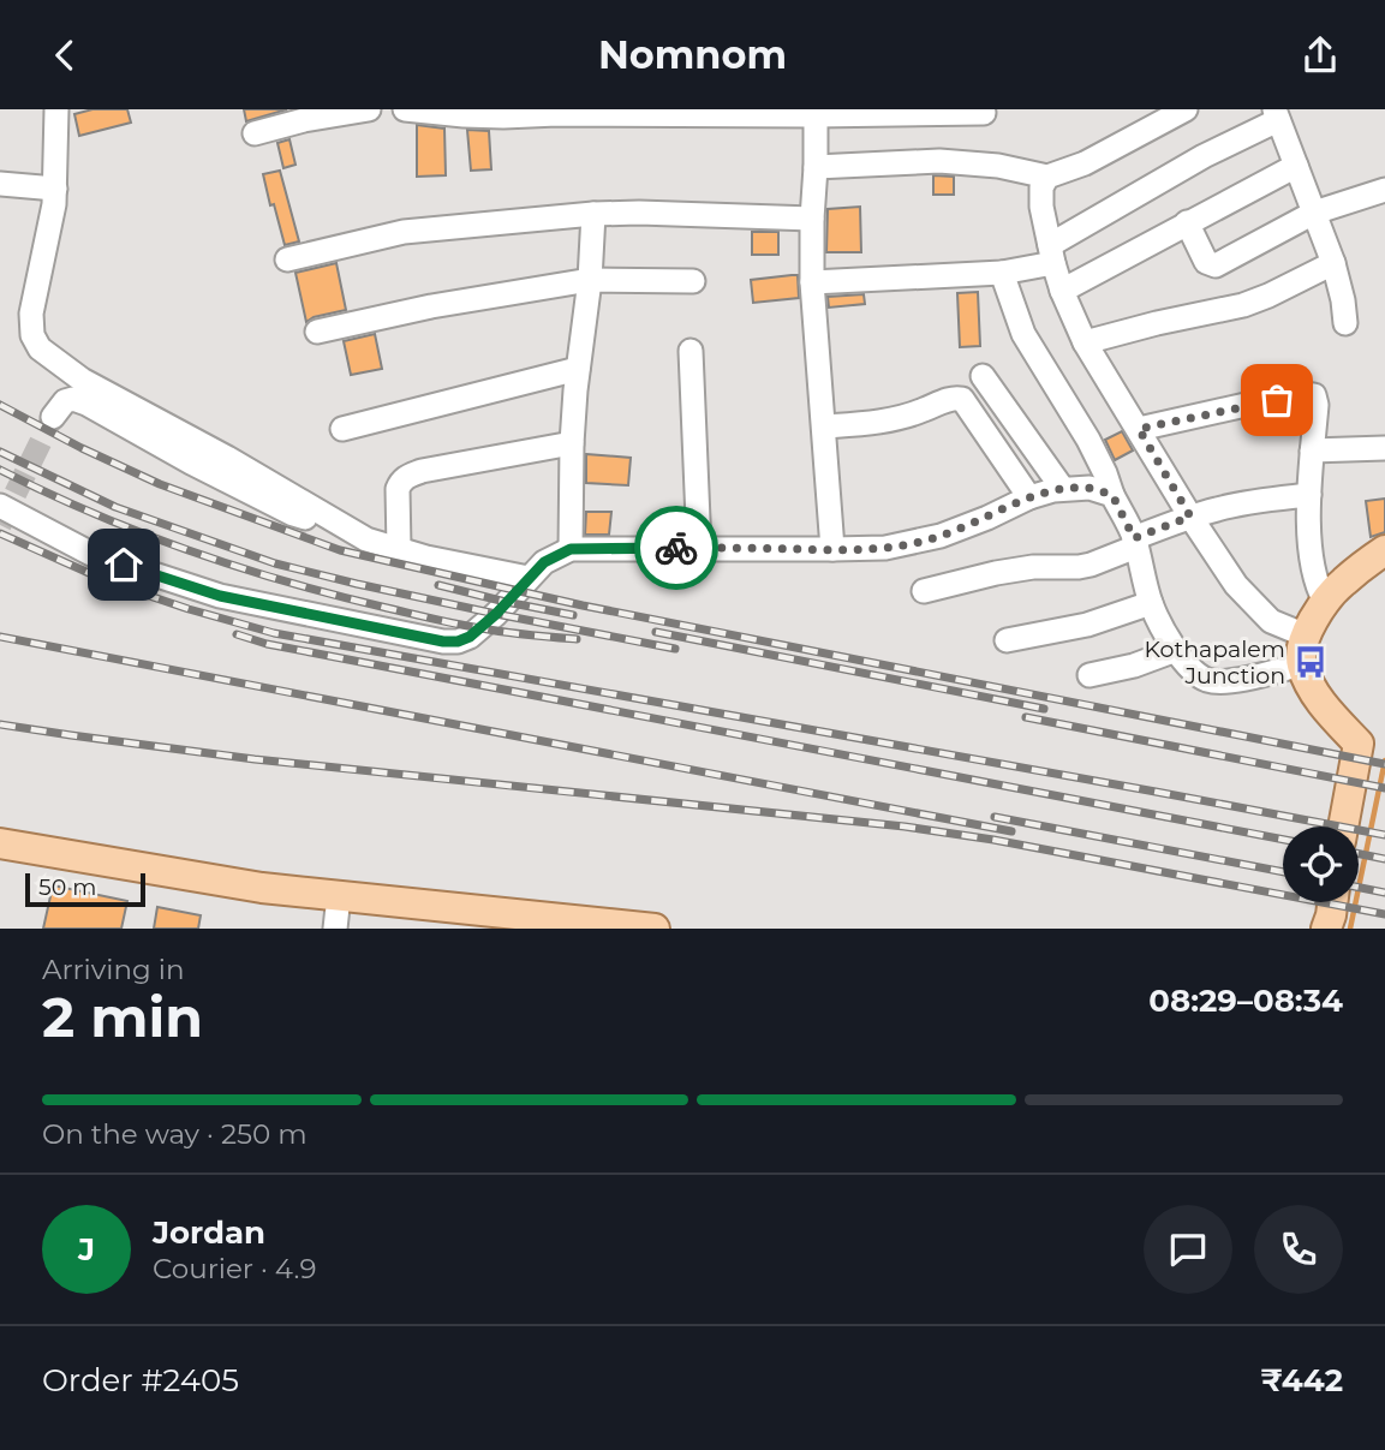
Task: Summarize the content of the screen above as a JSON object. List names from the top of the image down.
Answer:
{
  "places": {
    "bus stop": ["Kothapalem Junction"]
  },
  "scale_bar": "50 m",
  "page": {
    "header": "Nomnom",
    "scale": "50 m",
    "heading": ["2 min", "Arriving in", "08:29–08:34"],
    "panel": [
      "Jordan",
      "Courier · 4.9",
      "Order #2405",
      "₹442"
    ],
    "bar": "On the way · 250 m",
    "round": "J"
  }
}
